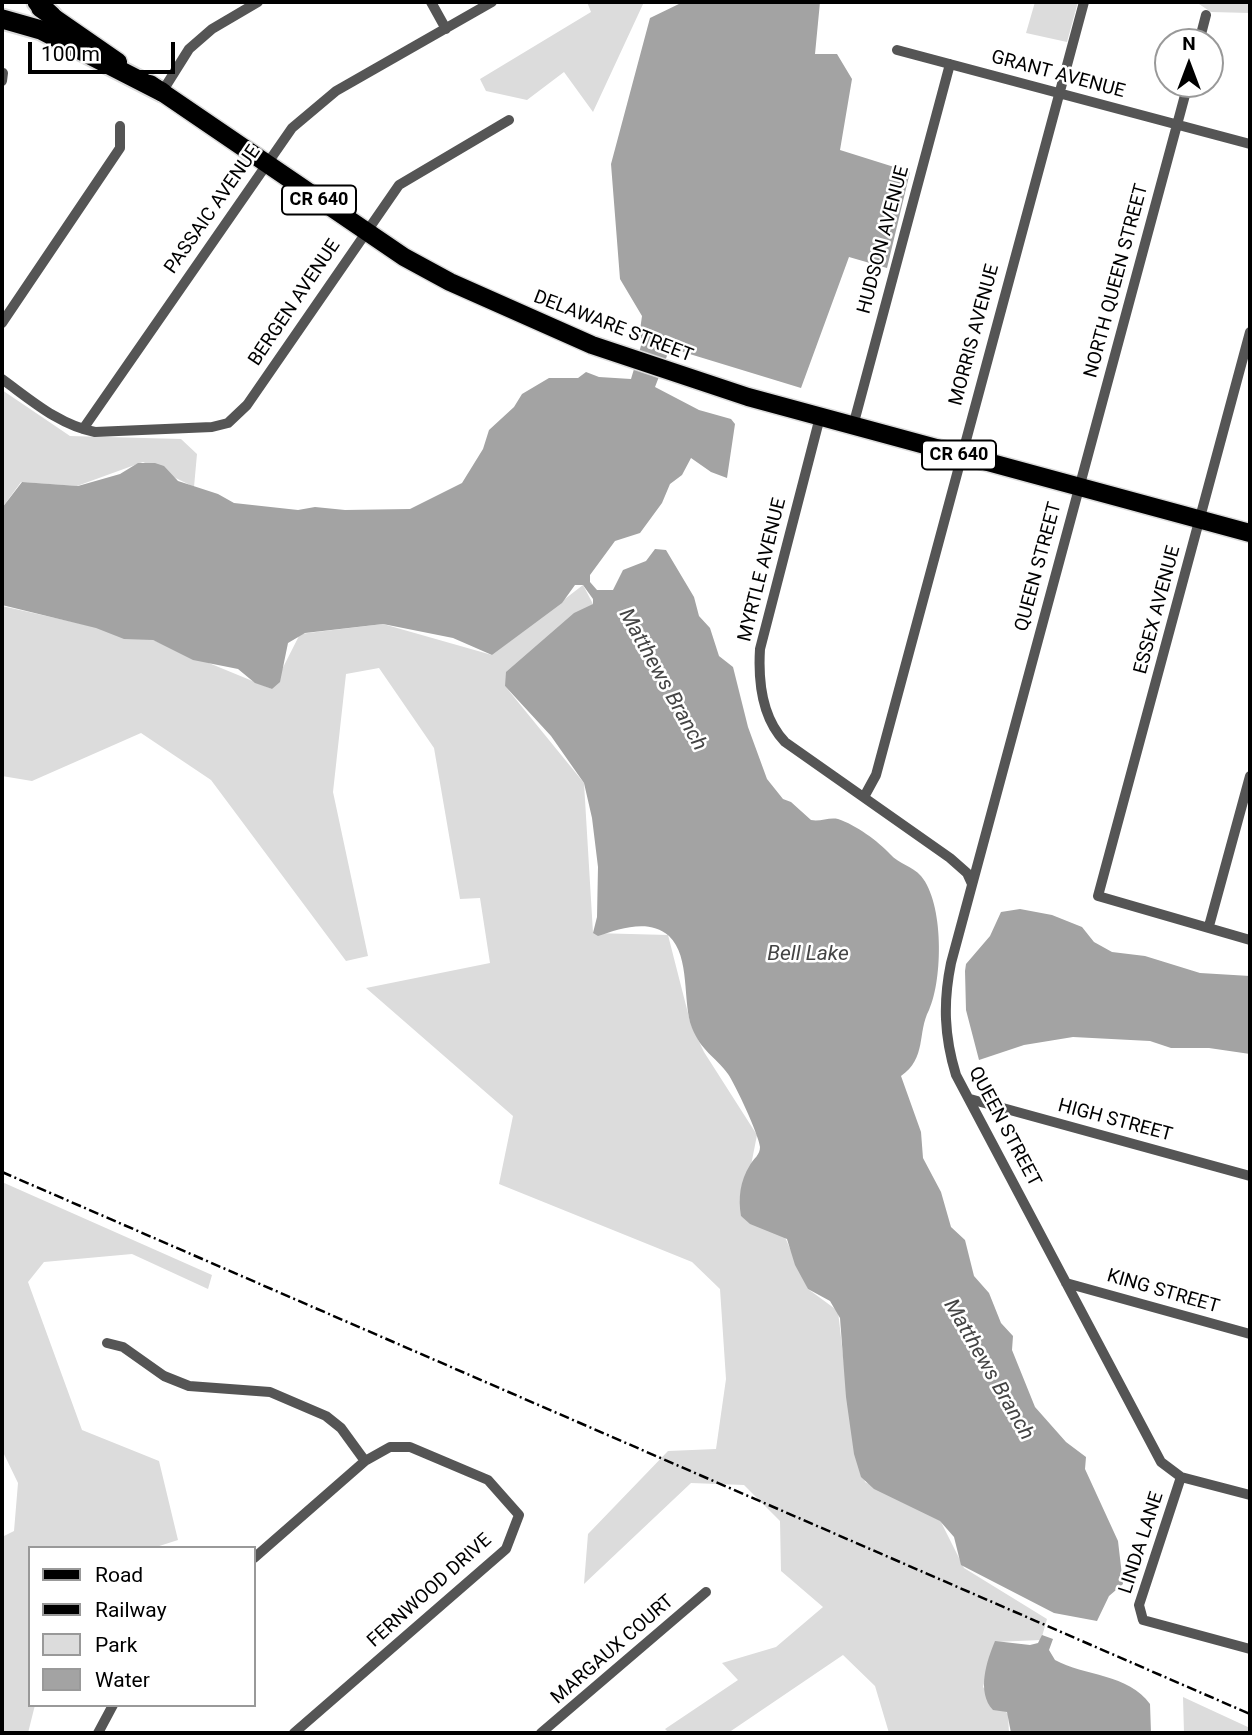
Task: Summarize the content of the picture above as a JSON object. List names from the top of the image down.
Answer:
{
  "streets": {
    "main road": ["CR 640", "DELAWARE STREET"],
    "street": [
      "GRANT AVENUE",
      "PASSAIC AVENUE",
      "HUDSON AVENUE",
      "NORTH QUEEN STREET",
      "BERGEN AVENUE",
      "MORRIS AVENUE",
      "QUEEN STREET",
      "MYRTLE AVENUE",
      "ESSEX AVENUE",
      "HIGH STREET",
      "KING STREET",
      "LINDA LANE",
      "FERNWOOD DRIVE",
      "MARGAUX COURT"
    ]
  },
  "crossings": [
    ["GRANT AVENUE", "HUDSON AVENUE"],
    ["GRANT AVENUE", "NORTH QUEEN STREET"],
    ["GRANT AVENUE", "MORRIS AVENUE"],
    ["PASSAIC AVENUE", "BERGEN AVENUE"],
    ["PASSAIC AVENUE", "DELAWARE STREET"],
    ["HUDSON AVENUE", "DELAWARE STREET"],
    ["NORTH QUEEN STREET", "DELAWARE STREET"],
    ["NORTH QUEEN STREET", "QUEEN STREET"],
    ["BERGEN AVENUE", "DELAWARE STREET"],
    ["DELAWARE STREET", "MORRIS AVENUE"],
    ["DELAWARE STREET", "QUEEN STREET"],
    ["DELAWARE STREET", "MYRTLE AVENUE"],
    ["DELAWARE STREET", "ESSEX AVENUE"],
    ["MORRIS AVENUE", "MYRTLE AVENUE"],
    ["QUEEN STREET", "MYRTLE AVENUE"],
    ["QUEEN STREET", "HIGH STREET"],
    ["QUEEN STREET", "KING STREET"],
    ["QUEEN STREET", "LINDA LANE"]
  ],
  "water": ["Matthews Branch", "Bell Lake"],
  "legend": [
    "Road",
    "Railway",
    "Park",
    "Water"
  ],
  "scale_bar": "100 m",
  "north": "top"
}
